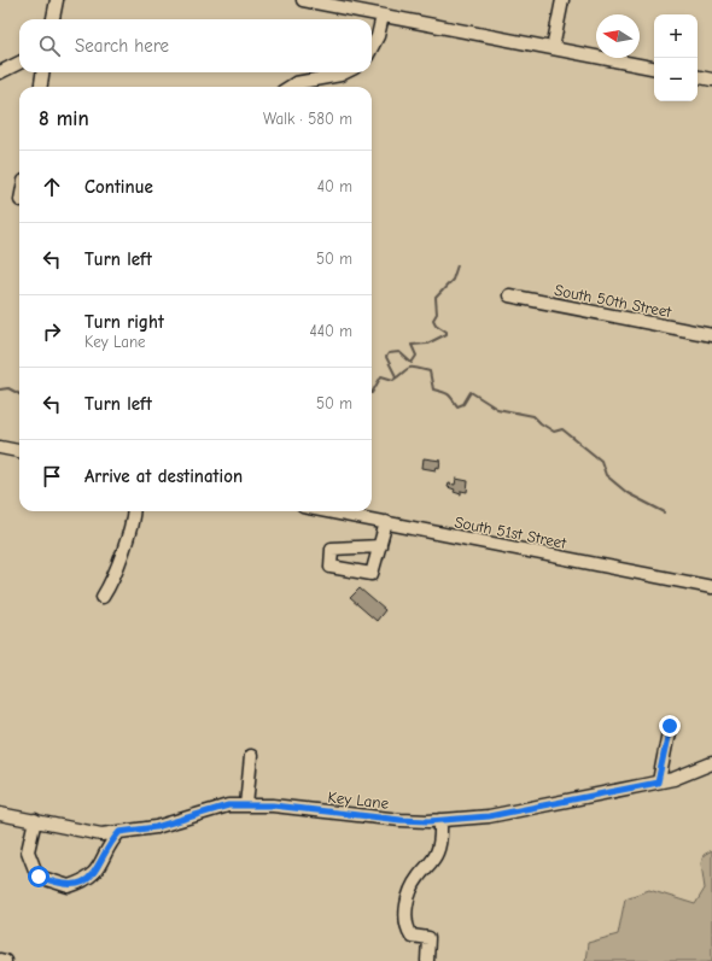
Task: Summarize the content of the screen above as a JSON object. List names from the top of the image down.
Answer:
{
  "streets": {
    "street": ["South 50th Street", "South 51st Street", "Key Lane"]
  },
  "north": "left",
  "page": {
    "map_buttons": ["+", "−"],
    "search": "Search here",
    "heading": ["8 min", "Walk · 580 m"],
    "list": [
      ["Continue", "40 m"],
      ["Turn left", "50 m"],
      ["Turn right", "Key Lane", "440 m"],
      ["Turn left", "50 m"],
      "Arrive at destination"
    ]
  }
}
